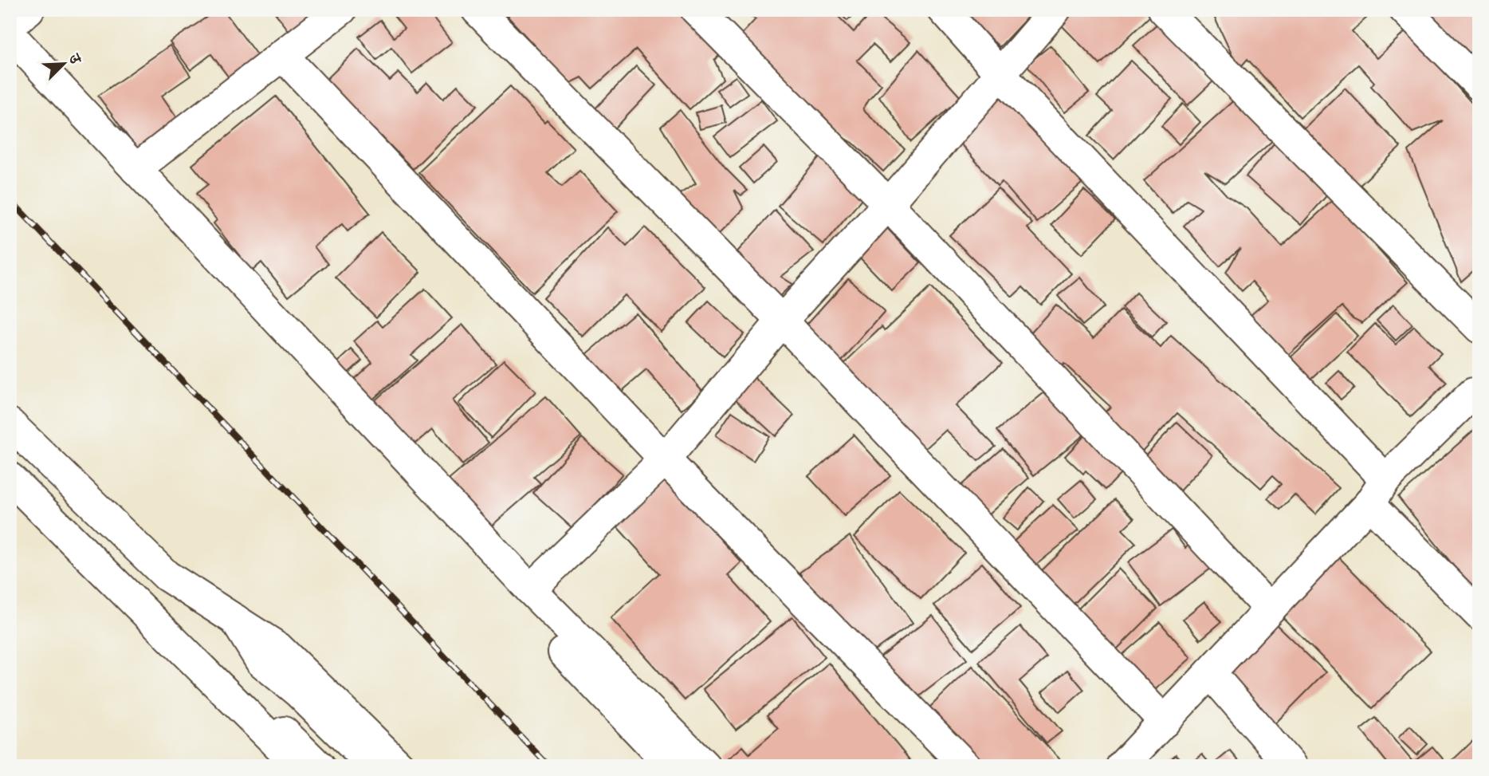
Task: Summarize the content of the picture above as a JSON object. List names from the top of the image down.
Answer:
{
  "north": "top right"
}
